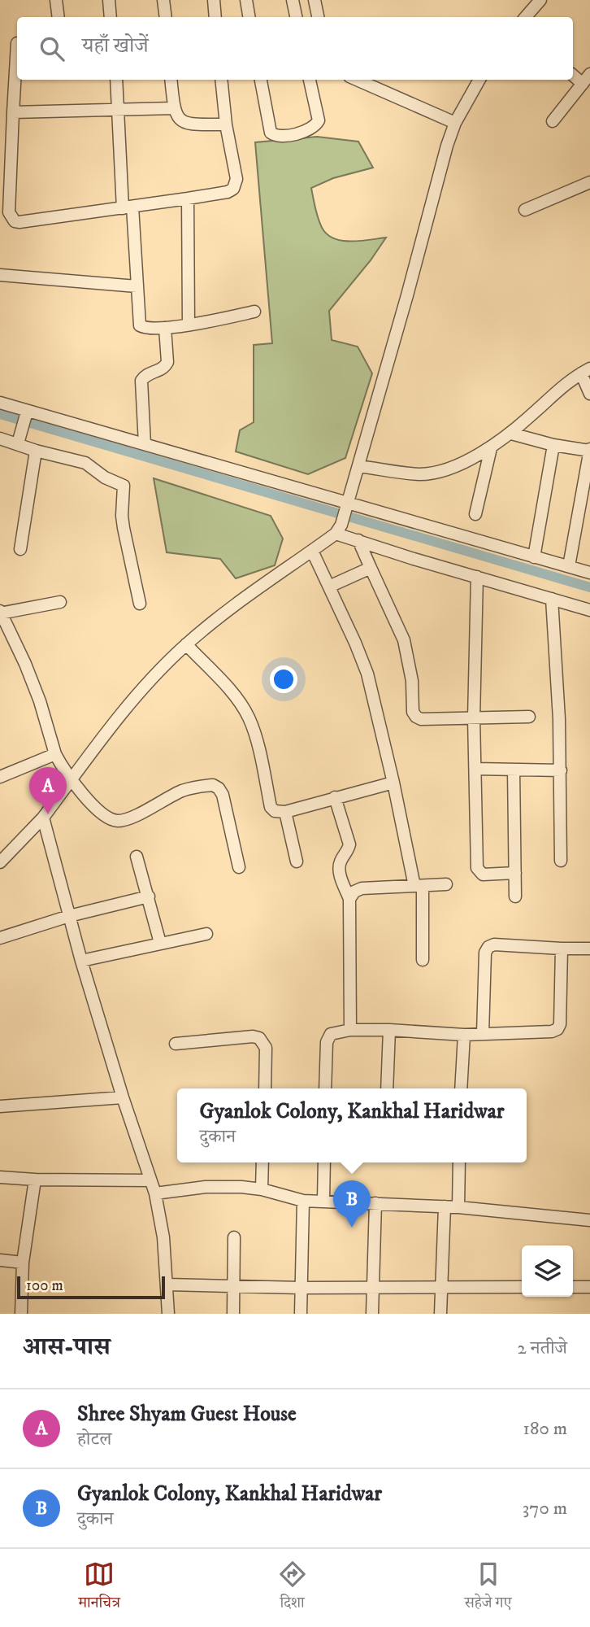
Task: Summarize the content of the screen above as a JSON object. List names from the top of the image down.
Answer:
{
  "scale_bar": "100 m",
  "page": {
    "search": "यहाँ खोजें",
    "pins": ["A", "B"],
    "popup": ["Gyanlok Colony, Kankhal Haridwar", "दुकान"],
    "scale": "100 m",
    "heading": ["आस-पास", "2 नतीजे"],
    "list": [
      {
        "mark": "A",
        "name": "Shree Shyam Guest House",
        "note": "होटल",
        "value": "180 m"
      },
      {
        "mark": "B",
        "name": "Gyanlok Colony, Kankhal Haridwar",
        "note": "दुकान",
        "value": "370 m"
      }
    ],
    "nav": ["मानचित्र", "दिशा", "सहेजे गए"]
  }
}
